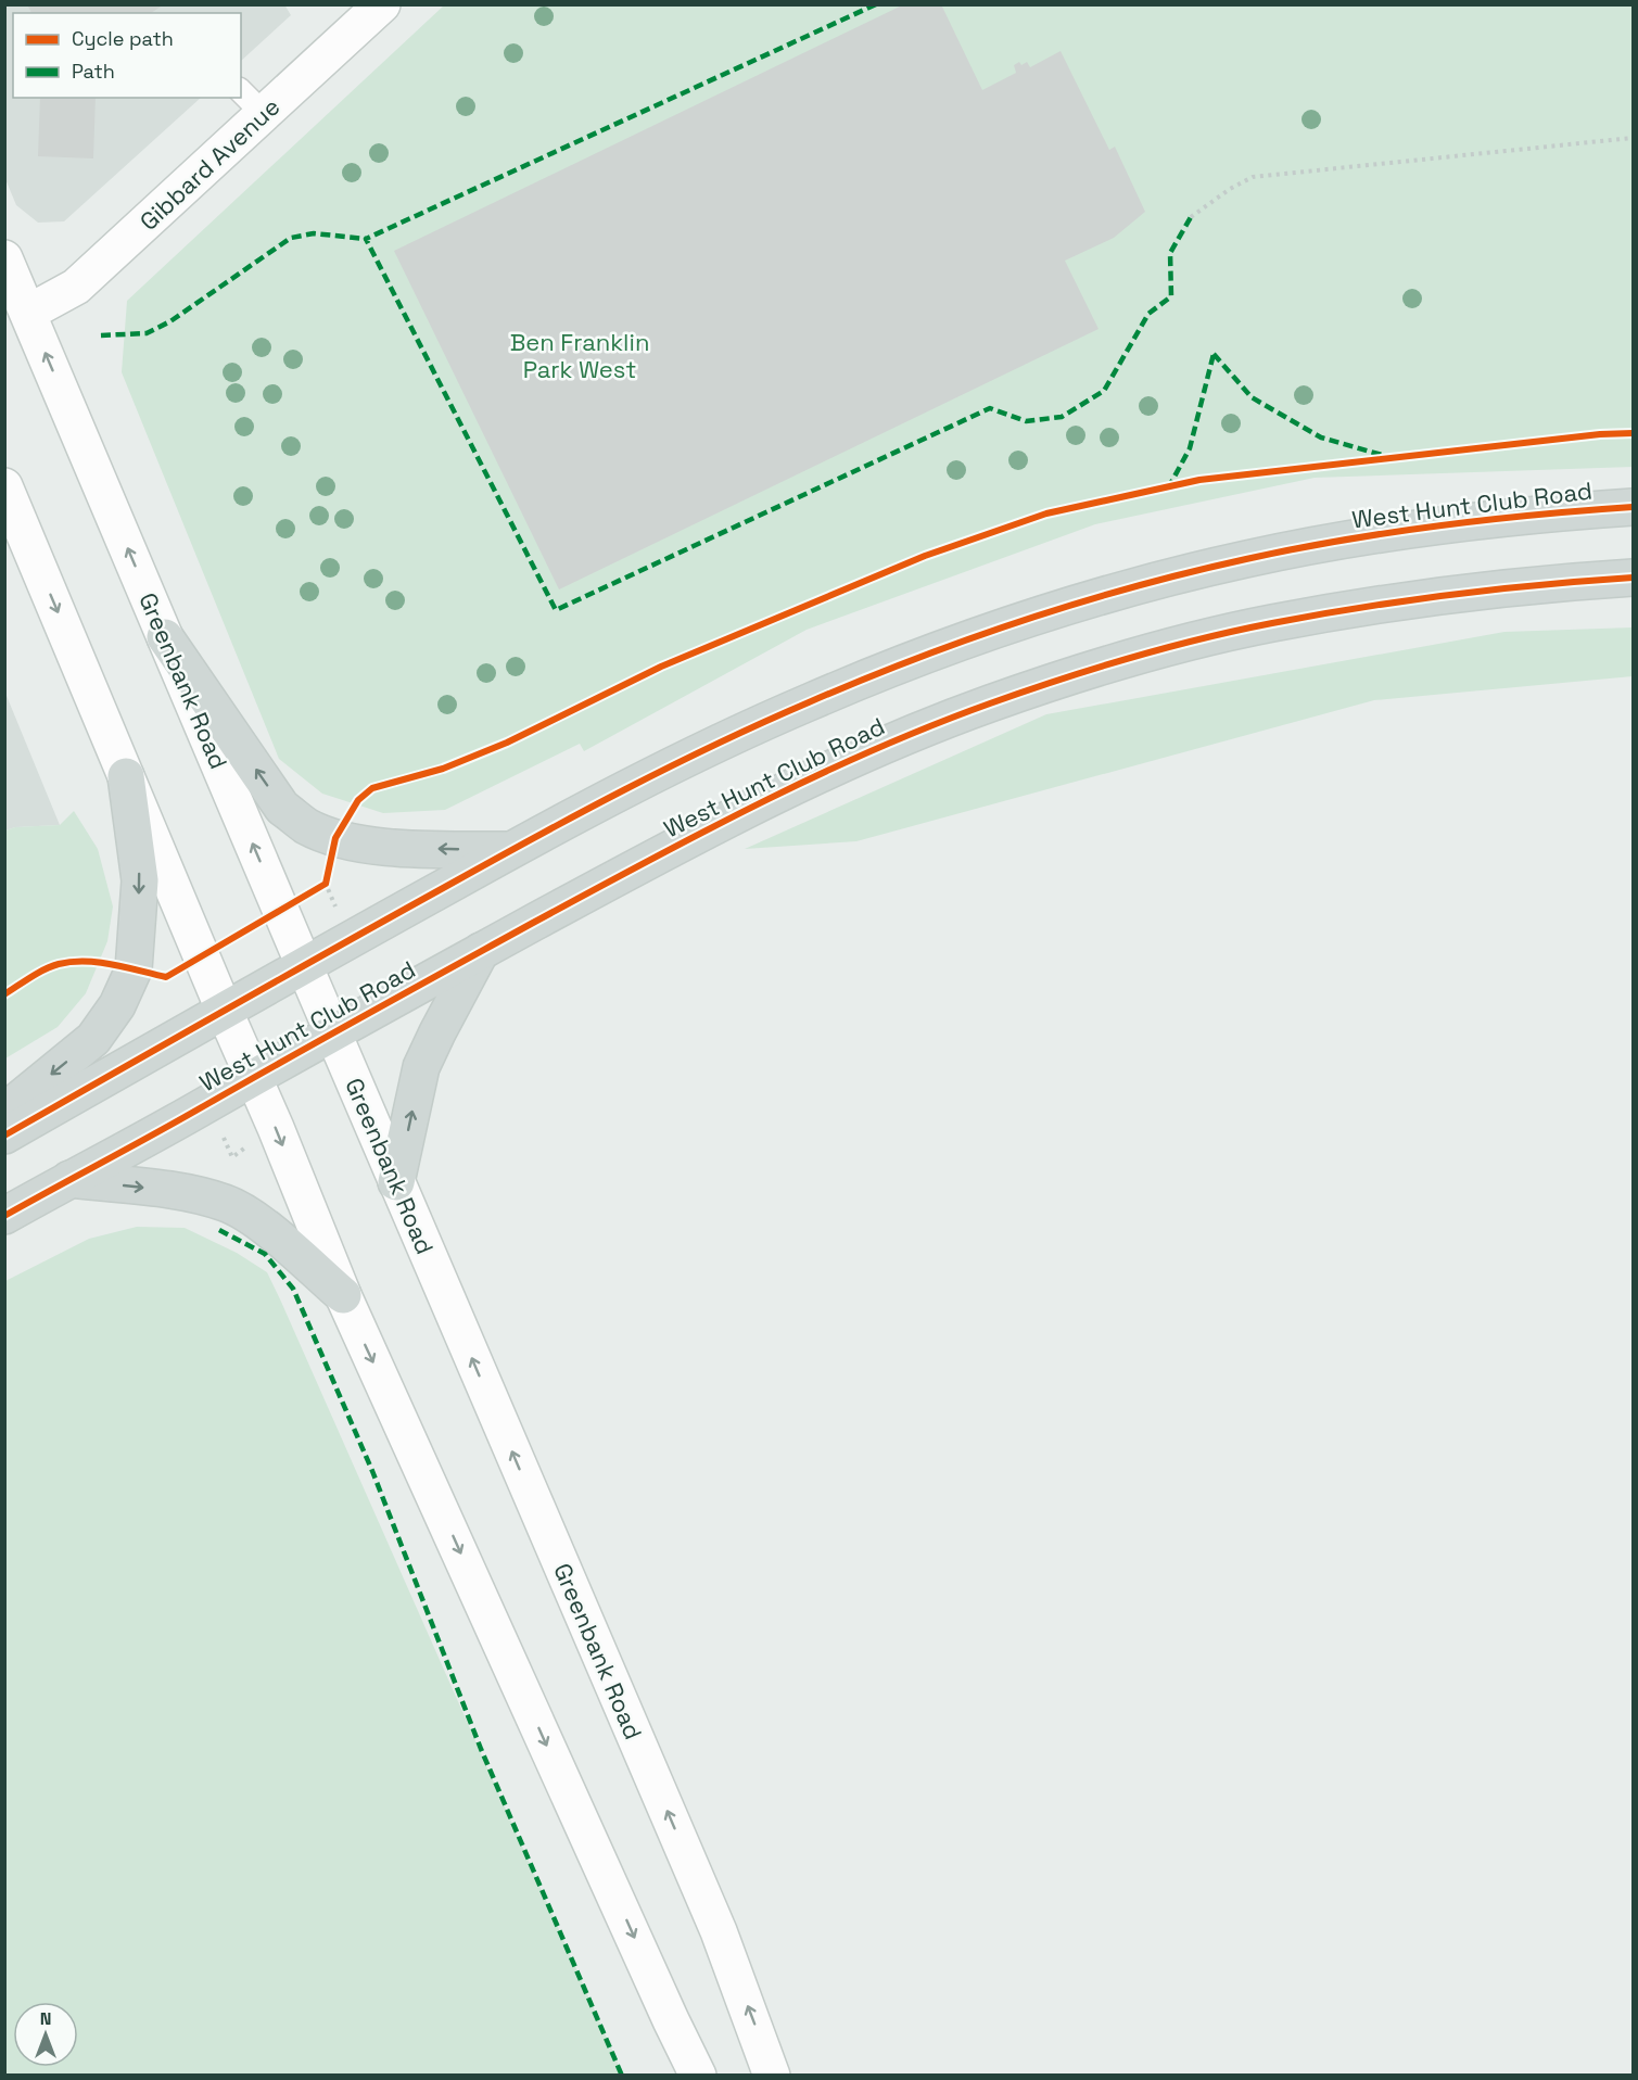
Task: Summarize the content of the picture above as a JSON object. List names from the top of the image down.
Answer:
{
  "streets": {
    "main road": ["Gibbard Avenue", "West Hunt Club Road", "Greenbank Road"]
  },
  "crossings": [
    ["Gibbard Avenue", "Greenbank Road"],
    ["West Hunt Club Road", "Greenbank Road"]
  ],
  "parks": ["Ben Franklin Park West"],
  "legend": ["Cycle path", "Path"],
  "north": "top"
}
